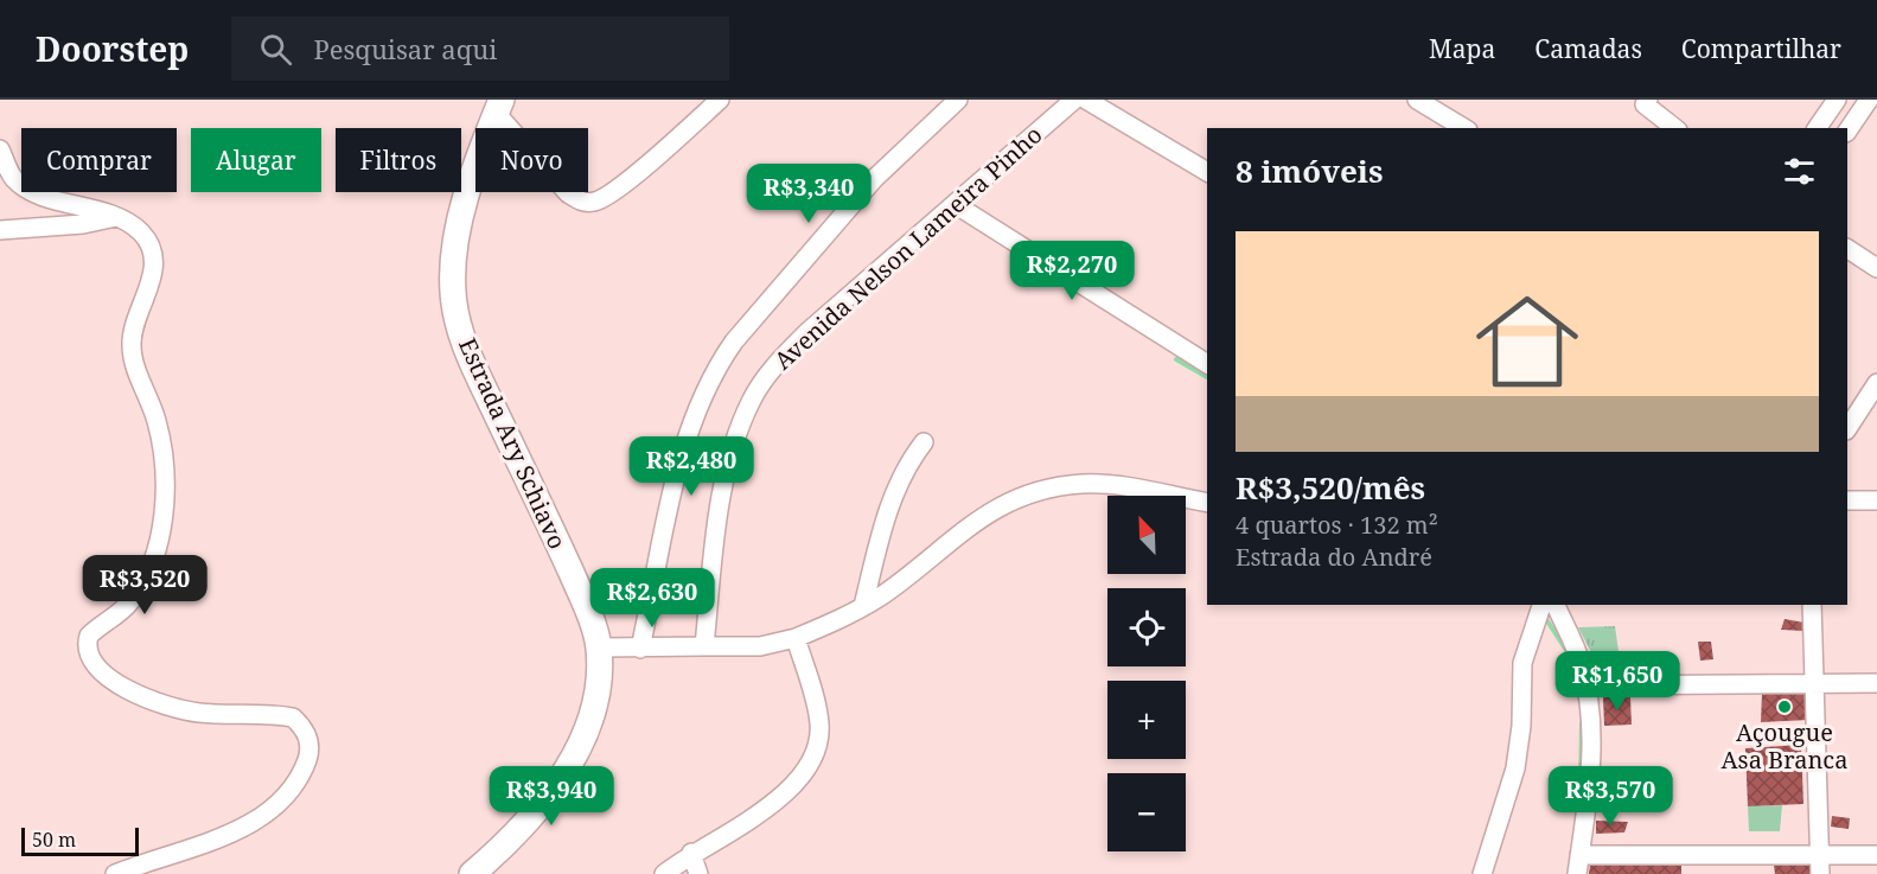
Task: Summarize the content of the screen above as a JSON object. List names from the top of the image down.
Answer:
{
  "streets": {
    "main road": ["Estrada Ary Schiavo"],
    "street": ["Avenida Nelson Lameira Pinho"]
  },
  "places": ["Açougue Asa Branca"],
  "scale_bar": "50 m",
  "north": "top left",
  "page": {
    "header": "Doorstep",
    "search": "Pesquisar aqui",
    "nav": ["Mapa", "Camadas", "Compartilhar"],
    "chip": [
      "Comprar",
      "Alugar",
      "Filtros",
      "Novo"
    ],
    "heading": "8 imóveis",
    "price": [
      "R$3,340",
      "R$2,270",
      "R$2,480",
      "R$3,520",
      "R$2,630",
      "R$1,650",
      "R$3,940",
      "R$3,570"
    ],
    "list": [
      {
        "name": "R$3,520/mês",
        "note": "4 quartos · 132 m² · Estrada do André"
      }
    ],
    "map_buttons": ["+", "−"],
    "scale": "50 m"
  }
}
